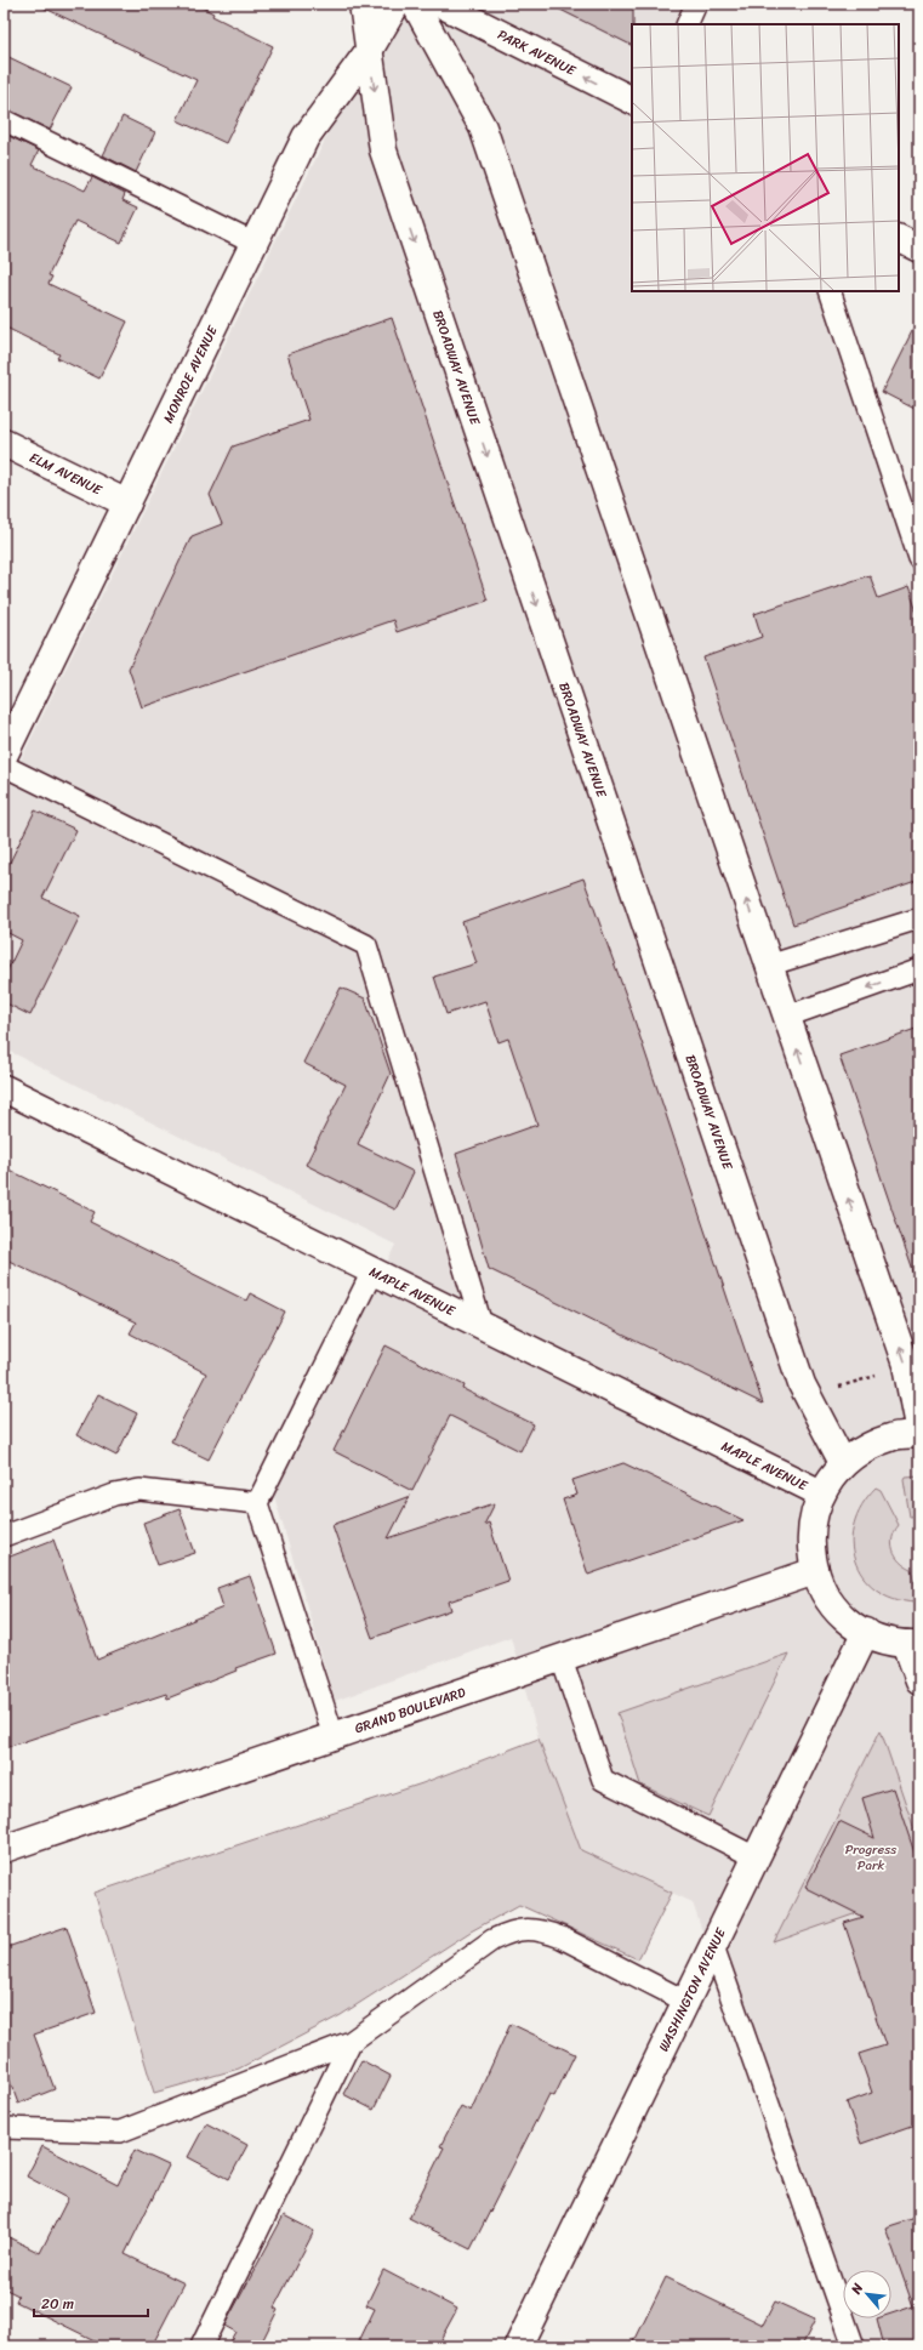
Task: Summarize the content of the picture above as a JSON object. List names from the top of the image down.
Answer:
{
  "streets": {
    "street": [
      "PARK AVENUE",
      "BROADWAY AVENUE",
      "MONROE AVENUE",
      "ELM AVENUE",
      "MAPLE AVENUE",
      "GRAND BOULEVARD",
      "WASHINGTON AVENUE"
    ]
  },
  "crossings": [
    ["BROADWAY AVENUE", "MONROE AVENUE"],
    ["MONROE AVENUE", "ELM AVENUE"]
  ],
  "one_way": ["PARK AVENUE"],
  "parks": ["Progress Park"],
  "scale_bar": "20 m",
  "north": "top left"
}
